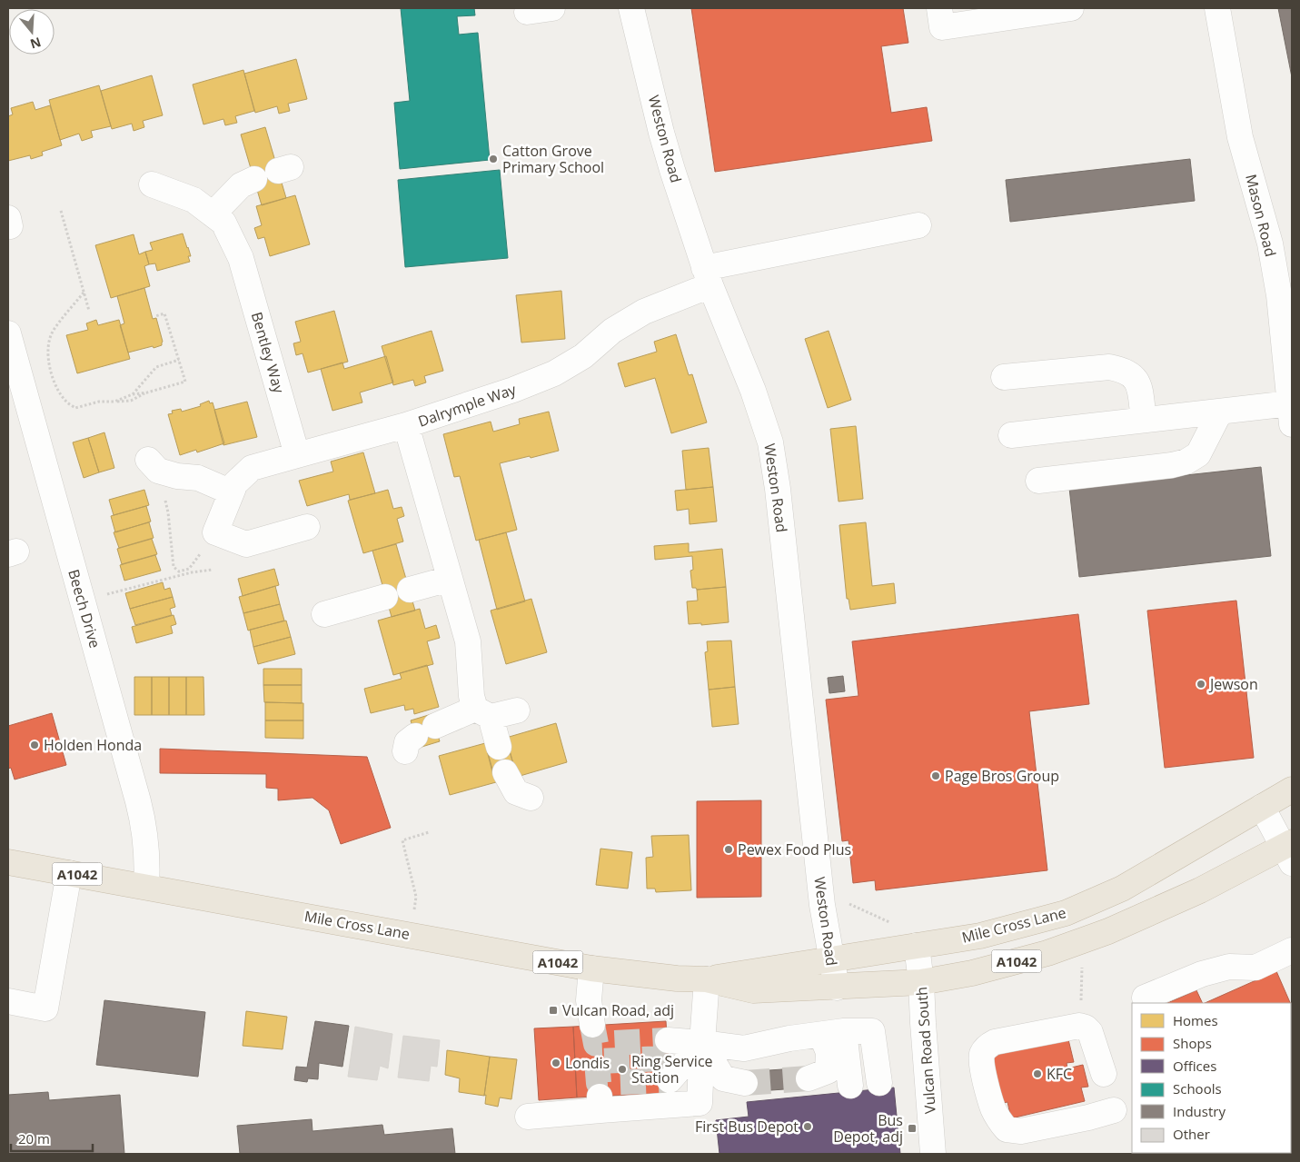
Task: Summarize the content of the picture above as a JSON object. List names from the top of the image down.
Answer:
{
  "streets": {
    "highway": ["A1042", "Mile Cross Lane"],
    "street": [
      "Weston Road",
      "Mason Road",
      "Bentley Way",
      "Dalrymple Way",
      "Beech Drive",
      "Vulcan Road South"
    ]
  },
  "crossings": [
    ["Weston Road", "Dalrymple Way"],
    ["Weston Road", "Mile Cross Lane"],
    ["Beech Drive", "Mile Cross Lane"],
    ["Mile Cross Lane", "Vulcan Road South"]
  ],
  "places": {
    "other": [
      "Catton Grove Primary School",
      "Jewson",
      "Holden Honda",
      "Page Bros Group",
      "Pewex Food Plus",
      "Londis",
      "Ring Service Station",
      "KFC",
      "First Bus Depot"
    ],
    "transit": ["Vulcan Road, adj", "Bus Depot, adj"]
  },
  "legend": [
    "Homes",
    "Shops",
    "Offices",
    "Schools",
    "Industry",
    "Other"
  ],
  "scale_bar": "20 m",
  "north": "bottom"
}
